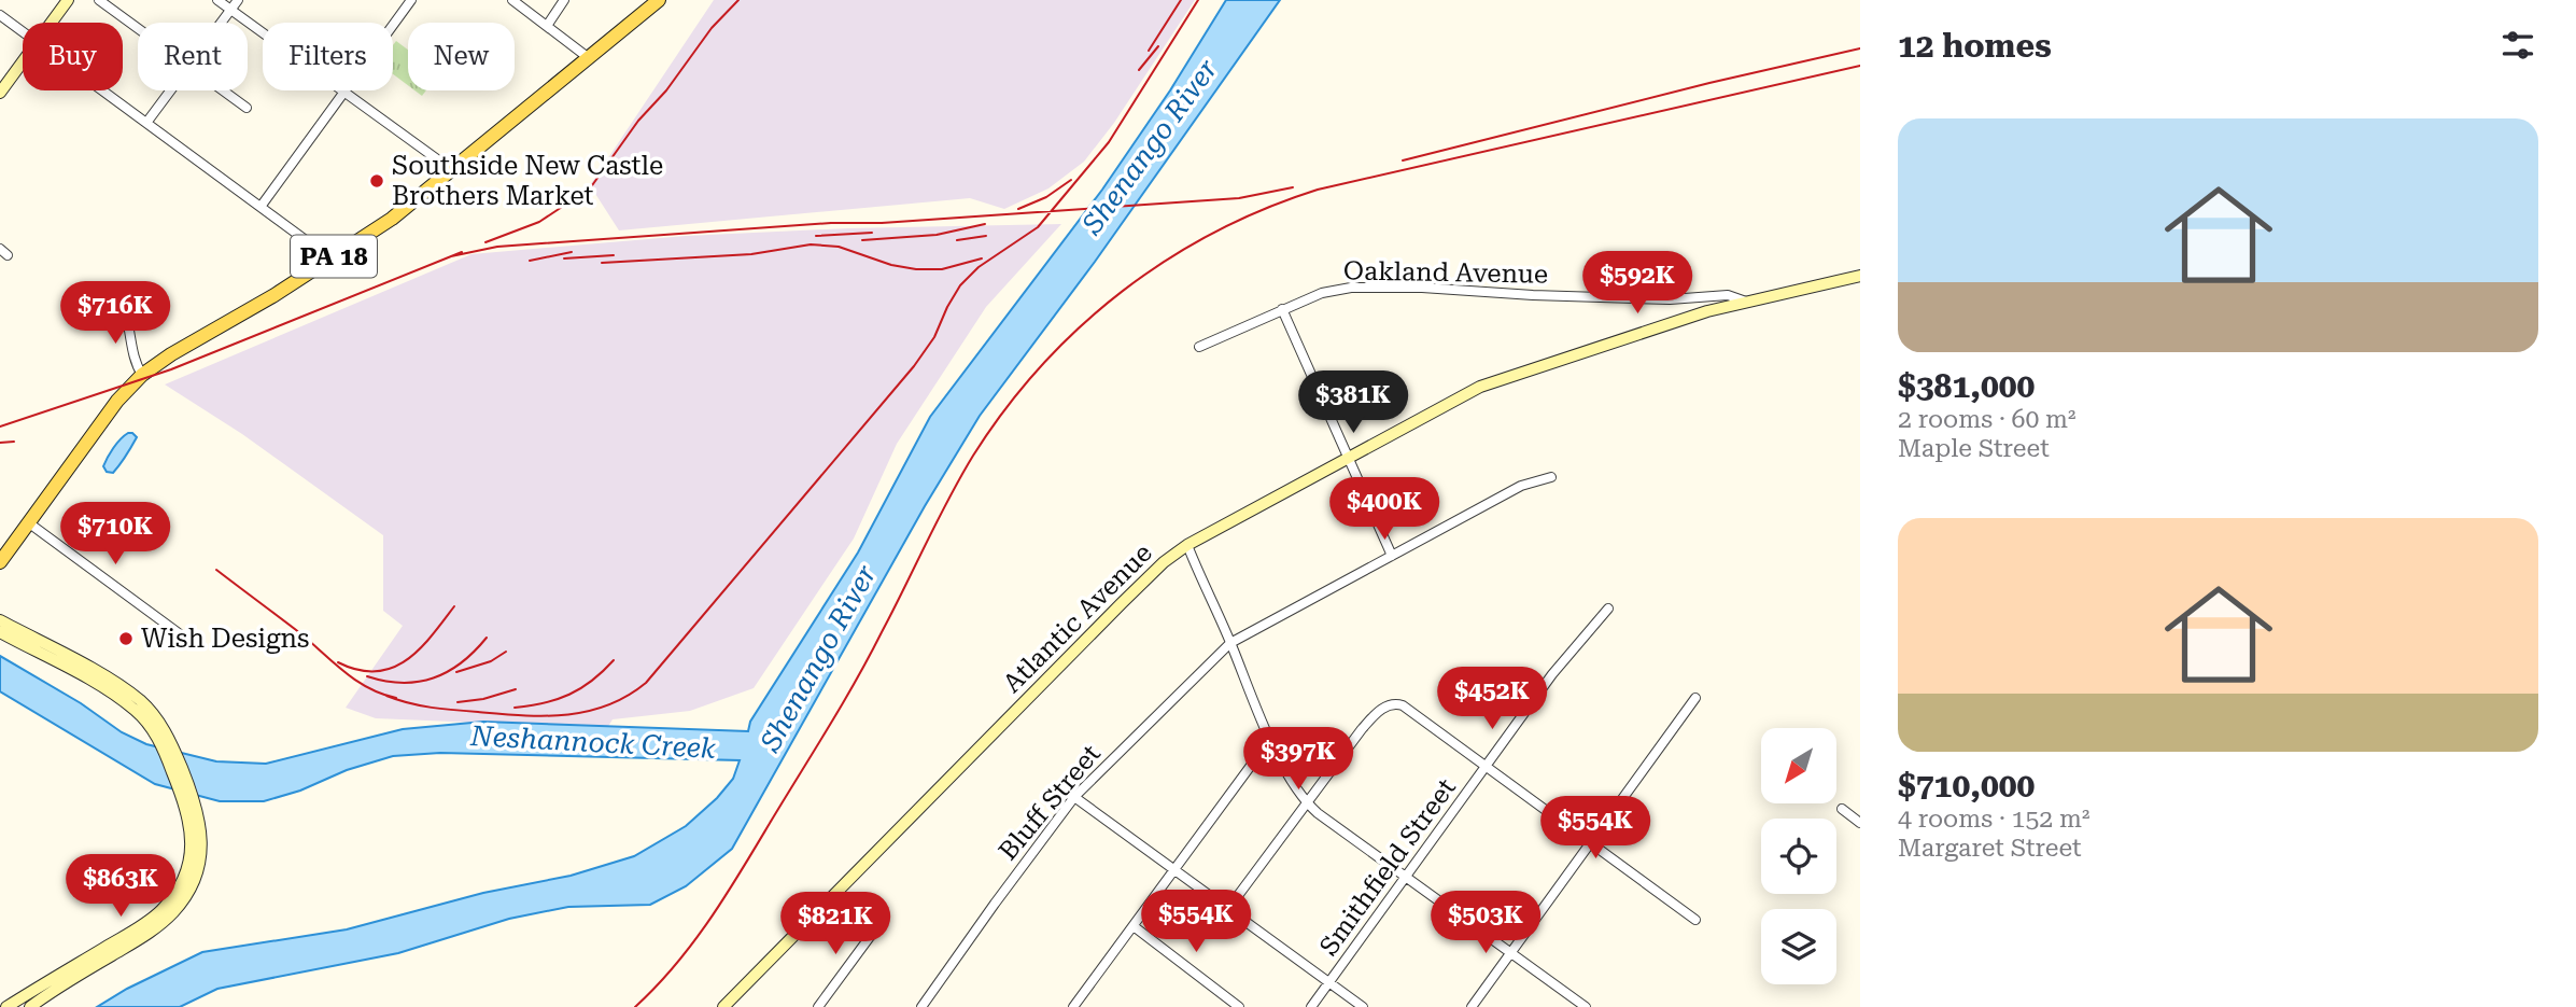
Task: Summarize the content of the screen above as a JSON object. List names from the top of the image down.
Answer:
{
  "streets": {
    "main road": ["PA 18"],
    "street": [
      "Oakland Avenue",
      "Atlantic Avenue",
      "Bluff Street",
      "Smithfield Street"
    ]
  },
  "crossings": [
    ["Oakland Avenue", "Atlantic Avenue"]
  ],
  "water": ["Shenango River", "Neshannock Creek"],
  "places": ["Southside New Castle Brothers Market", "Wish Designs"],
  "north": "bottom left",
  "page": {
    "heading": "12 homes",
    "chip": [
      "Buy",
      "Rent",
      "Filters",
      "New"
    ],
    "list": [
      {
        "name": "$381,000",
        "note": "2 rooms · 60 m² · Maple Street"
      },
      {
        "name": "$710,000",
        "note": "4 rooms · 152 m² · Margaret Street"
      }
    ],
    "price": [
      "$592K",
      "$716K",
      "$381K",
      "$400K",
      "$710K",
      "$452K",
      "$397K",
      "$554K",
      "$863K",
      "$554K",
      "$503K",
      "$821K"
    ]
  }
}
